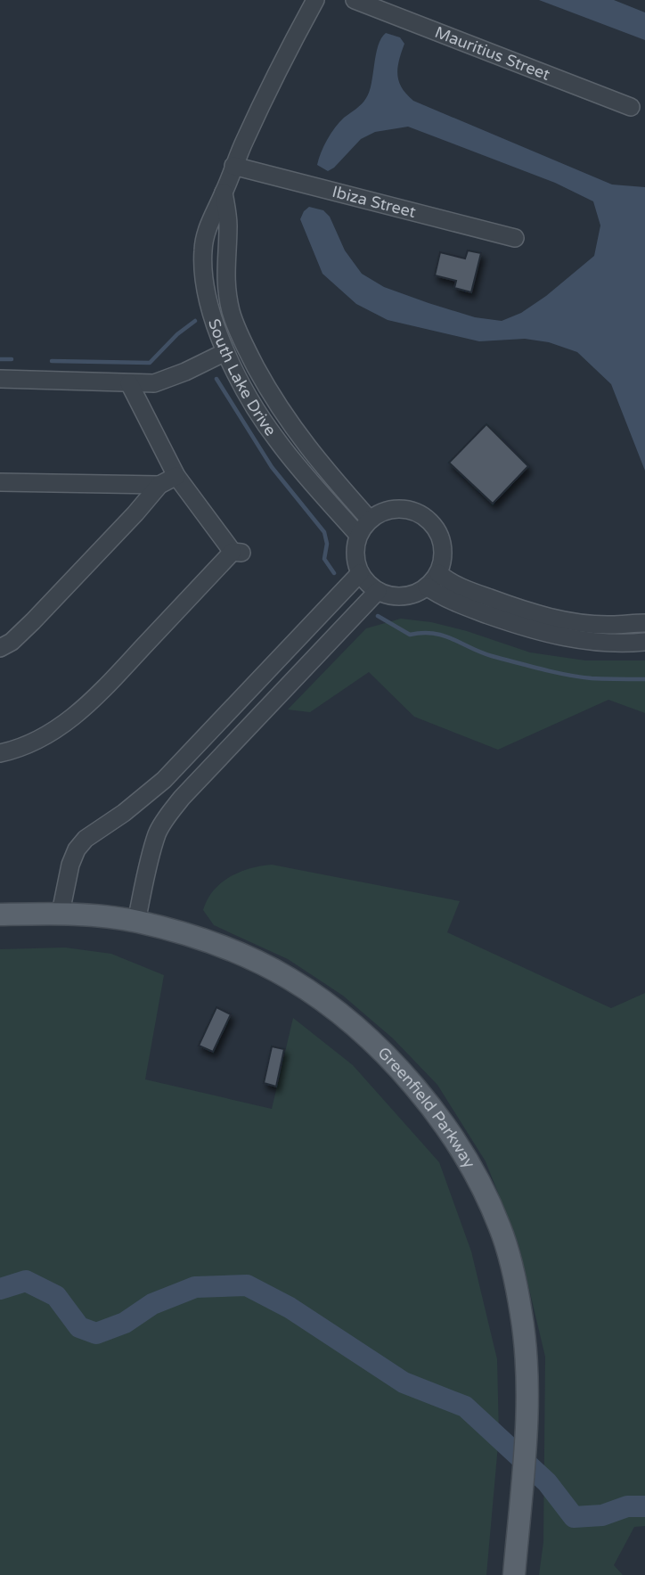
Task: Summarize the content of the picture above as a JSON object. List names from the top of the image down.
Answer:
{
  "streets": {
    "main road": ["Greenfield Parkway"],
    "street": ["Mauritius Street", "Ibiza Street", "South Lake Drive"]
  },
  "crossings": [
    ["Ibiza Street", "South Lake Drive"]
  ]
}
